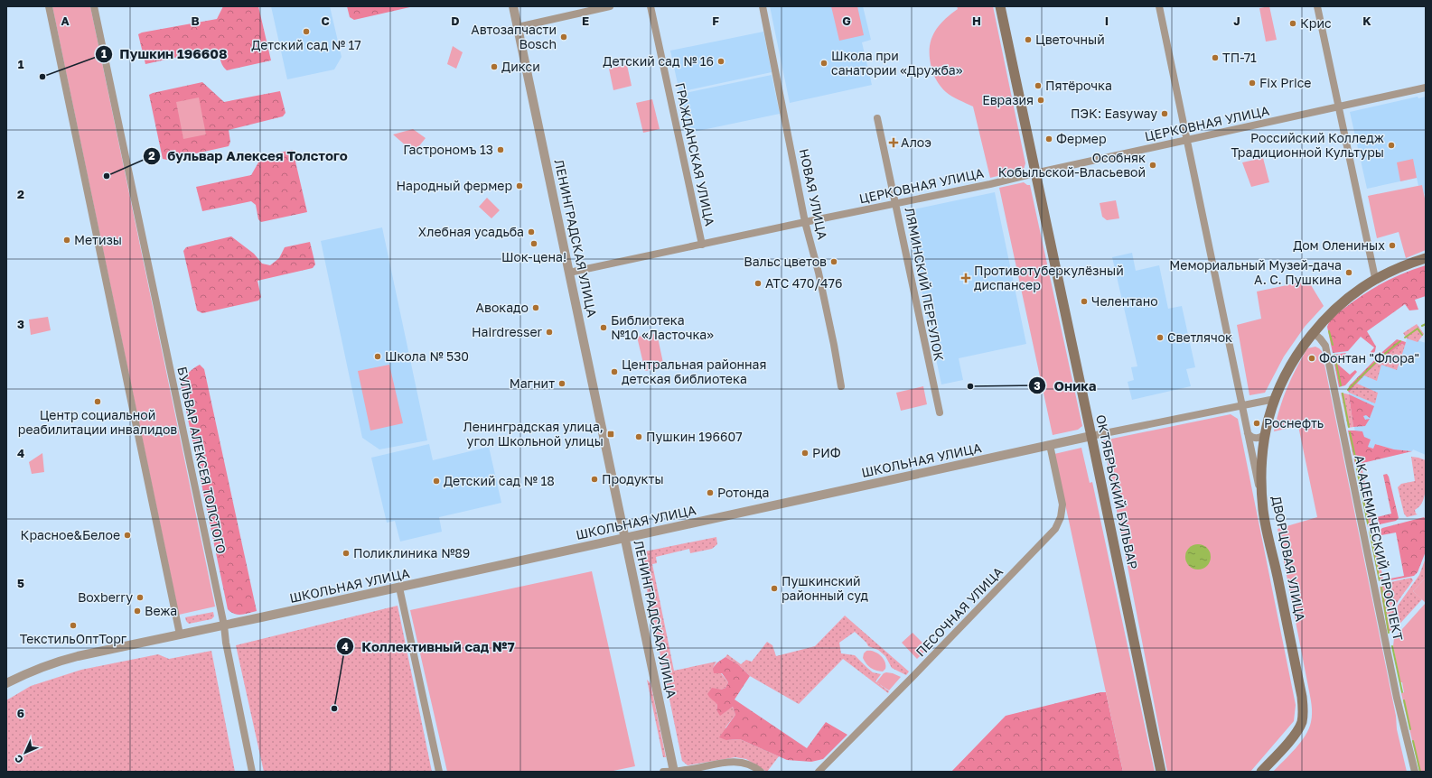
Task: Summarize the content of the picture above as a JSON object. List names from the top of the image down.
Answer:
{
  "streets": {
    "main road": ["ОКТЯБРЬСКИЙ БУЛЬВАР", "ДВОРЦОВАЯ УЛИЦА"],
    "street": [
      "ЦЕРКОВНАЯ УЛИЦА",
      "ГРАЖДАНСКАЯ УЛИЦА",
      "НОВАЯ УЛИЦА",
      "ЛЕНИНГРАДСКАЯ УЛИЦА",
      "ЛЯМИНСКИЙ ПЕРЕУЛОК",
      "БУЛЬВАР АЛЕКСЕЯ ТОЛСТОГО",
      "ШКОЛЬНАЯ УЛИЦА",
      "АКАДЕМИЧЕСКИЙ ПРОСПЕКТ",
      "ПЕСОЧНАЯ УЛИЦА"
    ]
  },
  "crossings": [
    ["ЦЕРКОВНАЯ УЛИЦА", "ГРАЖДАНСКАЯ УЛИЦА"],
    ["ЦЕРКОВНАЯ УЛИЦА", "НОВАЯ УЛИЦА"],
    ["ЦЕРКОВНАЯ УЛИЦА", "ЛЕНИНГРАДСКАЯ УЛИЦА"],
    ["ЦЕРКОВНАЯ УЛИЦА", "ЛЯМИНСКИЙ ПЕРЕУЛОК"],
    ["ЦЕРКОВНАЯ УЛИЦА", "ОКТЯБРЬСКИЙ БУЛЬВАР"],
    ["ЛЕНИНГРАДСКАЯ УЛИЦА", "ШКОЛЬНАЯ УЛИЦА"],
    ["БУЛЬВАР АЛЕКСЕЯ ТОЛСТОГО", "ШКОЛЬНАЯ УЛИЦА"],
    ["ШКОЛЬНАЯ УЛИЦА", "ОКТЯБРЬСКИЙ БУЛЬВАР"],
    ["ШКОЛЬНАЯ УЛИЦА", "ДВОРЦОВАЯ УЛИЦА"],
    ["ШКОЛЬНАЯ УЛИЦА", "ПЕСОЧНАЯ УЛИЦА"],
    ["АКАДЕМИЧЕСКИЙ ПРОСПЕКТ", "ДВОРЦОВАЯ УЛИЦА"]
  ],
  "places": {
    "other": [
      "Крис",
      "Детский сад № 17",
      "Автозапчасти Bosch",
      "Цветочный",
      "ТП-71",
      "Детский сад № 16",
      "Школа при санатории «Дружба»",
      "Дикси",
      "Пушкин 196608",
      "Fix Price",
      "Пятёрочка",
      "Евразия",
      "ПЭК: Easyway",
      "Фермер",
      "Российский Колледж Традиционной Культуры",
      "Гастрономъ 13",
      "Особняк Кобыльской-Власьевой",
      "бульвар Алексея Толстого",
      "Народный фермер",
      "Хлебная усадьба",
      "Метизы",
      "Шок-цена!",
      "Дом Олениных",
      "Вальс цветов",
      "Мемориальный Музей-дача А. С. Пушкина",
      "АТС 470/476",
      "Челентано",
      "Авокадо",
      "Библиотека №10 «Ласточка»",
      "Hairdresser",
      "Светлячок",
      "Школа № 530",
      "Фонтан \"Флора\"",
      "Центральная районная детская библиотека",
      "Магнит",
      "Оника",
      "Центр социальной реабилитации инвалидов",
      "Роснефть",
      "Пушкин 196607",
      "РИФ",
      "Продукты",
      "Детский сад № 18",
      "Ротонда",
      "Красное&Белое",
      "Поликлиника №89",
      "Пушкинский районный суд",
      "Boxberry",
      "Вежа",
      "ТекстильОптТорг",
      "Коллективный сад №7"
    ],
    "health": ["Алоэ", "Противотуберкулёзный диспансер"],
    "transit": ["Ленинградская улица, угол Школьной улицы"]
  },
  "north": "bottom left",
  "grid": {
    "columns": [
      "A",
      "B",
      "C",
      "D",
      "E",
      "F",
      "G",
      "H",
      "I",
      "J",
      "K"
    ],
    "rows": [
      "1",
      "2",
      "3",
      "4",
      "5",
      "6"
    ]
  }
}
